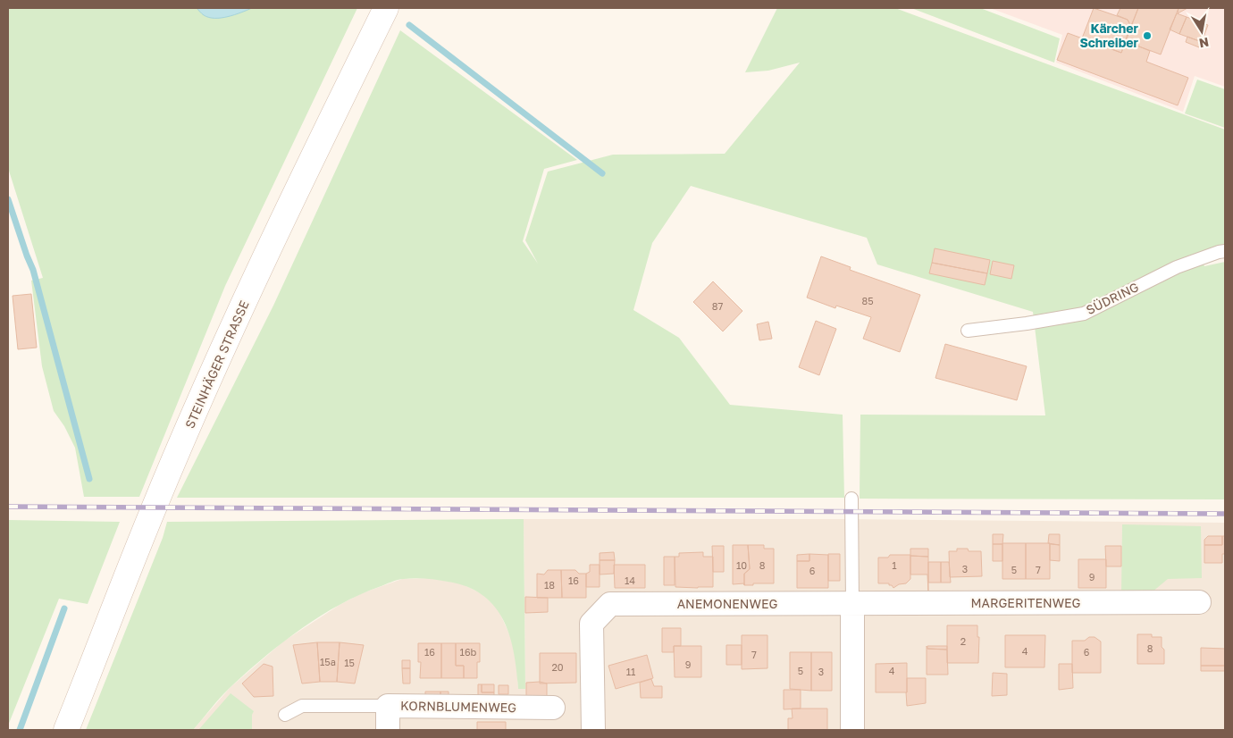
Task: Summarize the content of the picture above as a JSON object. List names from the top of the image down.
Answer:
{
  "streets": {
    "main road": ["STEINHÄGER STRASSE"],
    "street": ["MARGERITENWEG", "ANEMONENWEG", "KORNBLUMENWEG"],
    "lane": ["SÜDRING"]
  },
  "crossings": [
    ["MARGERITENWEG", "ANEMONENWEG"]
  ],
  "places": ["Kärcher Schreiber"],
  "house_numbers": [
    "85",
    "87",
    "10",
    "8",
    "1",
    "3",
    "5",
    "7",
    "6",
    "9",
    "16",
    "14",
    "18",
    "2",
    "8",
    "4",
    "16",
    "16b",
    "6",
    "7",
    "15a",
    "15",
    "9",
    "20",
    "5",
    "4",
    "11",
    "3"
  ],
  "north": "bottom"
}
